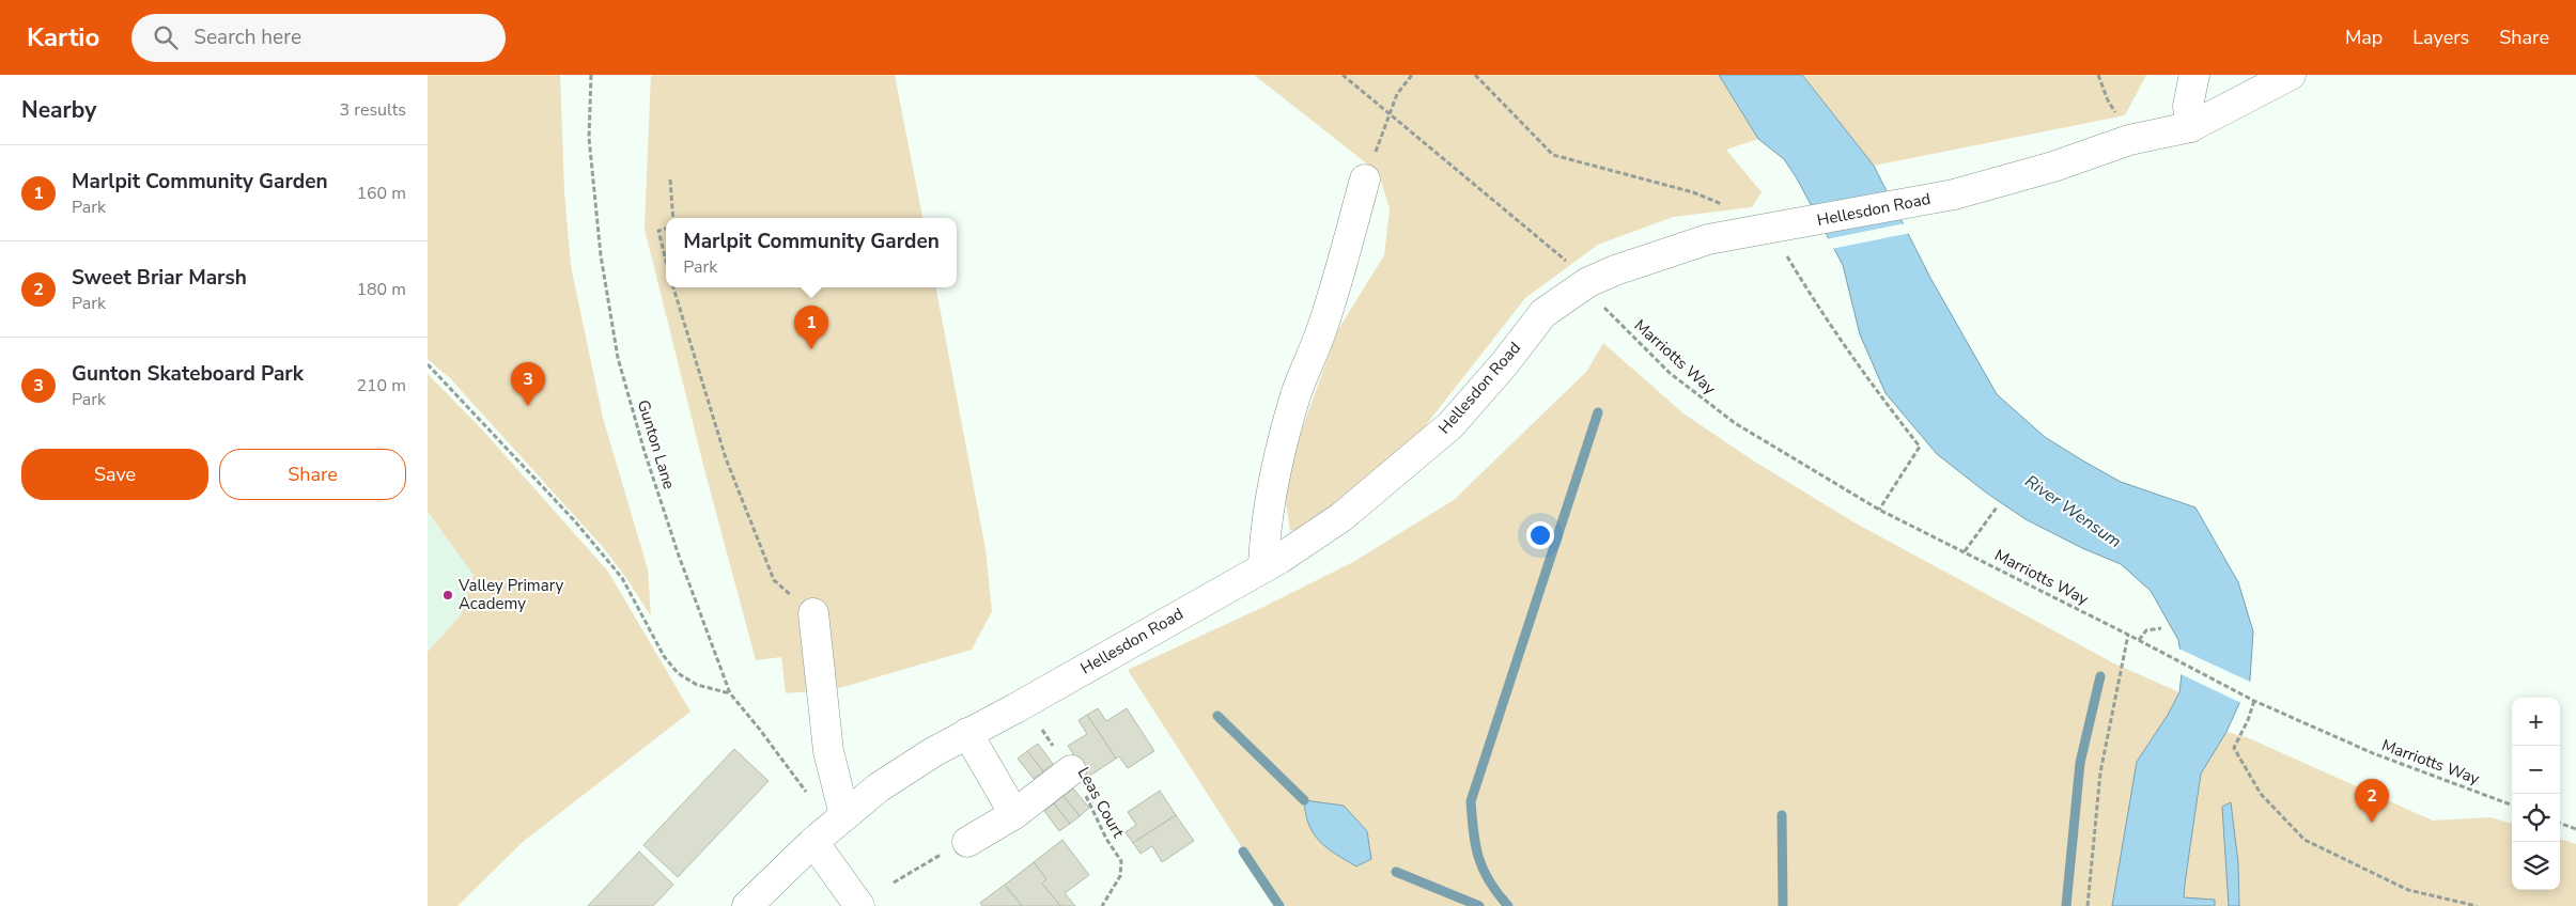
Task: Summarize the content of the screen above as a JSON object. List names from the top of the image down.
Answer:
{
  "streets": {
    "street": ["Hellesdon Road"],
    "path": ["Marriotts Way", "Gunton Lane", "Leas Court"]
  },
  "crossings": [
    ["Hellesdon Road", "Marriotts Way"]
  ],
  "water": ["River Wensum"],
  "places": ["Valley Primary Academy"],
  "page": {
    "header": "Kartio",
    "search": "Search here",
    "nav": ["Map", "Layers", "Share"],
    "heading": ["Nearby", "3 results"],
    "list": [
      {
        "mark": "1",
        "name": "Marlpit Community Garden",
        "note": "Park",
        "value": "160 m"
      },
      {
        "mark": "2",
        "name": "Sweet Briar Marsh",
        "note": "Park",
        "value": "180 m"
      },
      {
        "mark": "3",
        "name": "Gunton Skateboard Park",
        "note": "Park",
        "value": "210 m"
      }
    ],
    "popup": ["Marlpit Community Garden", "Park"],
    "pins": ["1", "3", "2"],
    "buttons": ["Save", "Share"],
    "map_buttons": ["+", "−"]
  }
}
